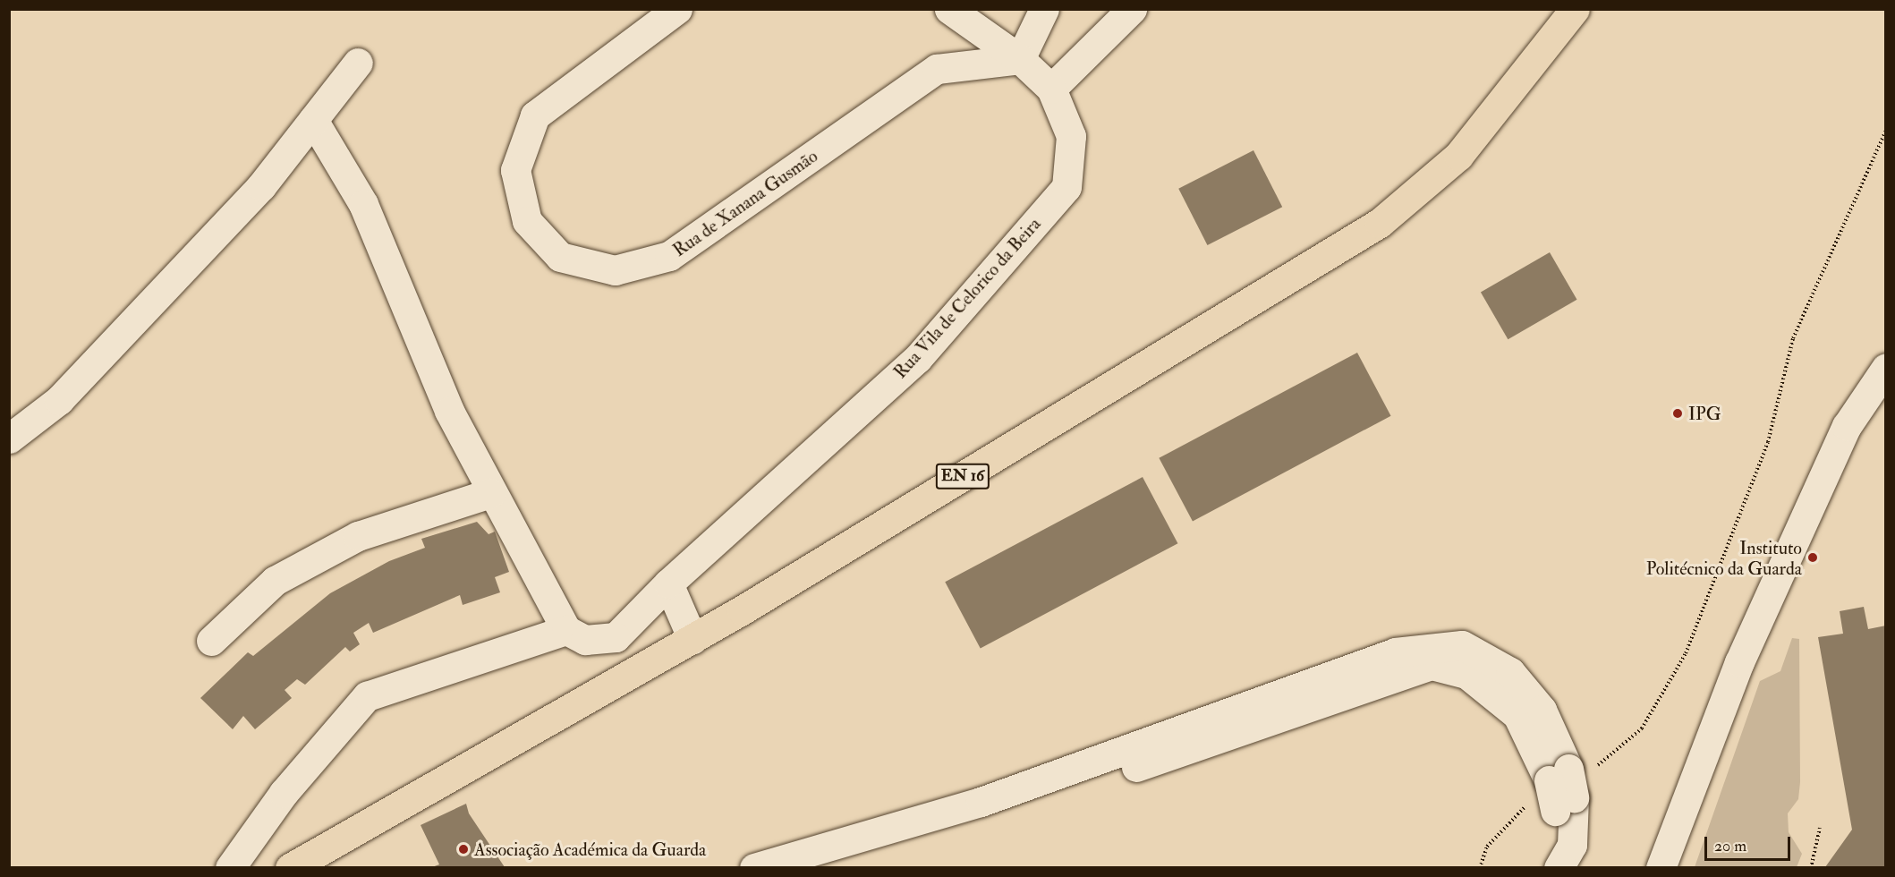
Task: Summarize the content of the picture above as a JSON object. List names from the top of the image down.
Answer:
{
  "streets": {
    "main road": ["EN 16"],
    "street": ["Rua de Xanana Gusmão", "Rua Vila de Celorico da Beira"]
  },
  "crossings": [
    ["Rua de Xanana Gusmão", "Rua Vila de Celorico da Beira"]
  ],
  "places": ["IPG", "Instituto Politécnico da Guarda", "Associação Académica da Guarda"],
  "scale_bar": "20 m"
}
